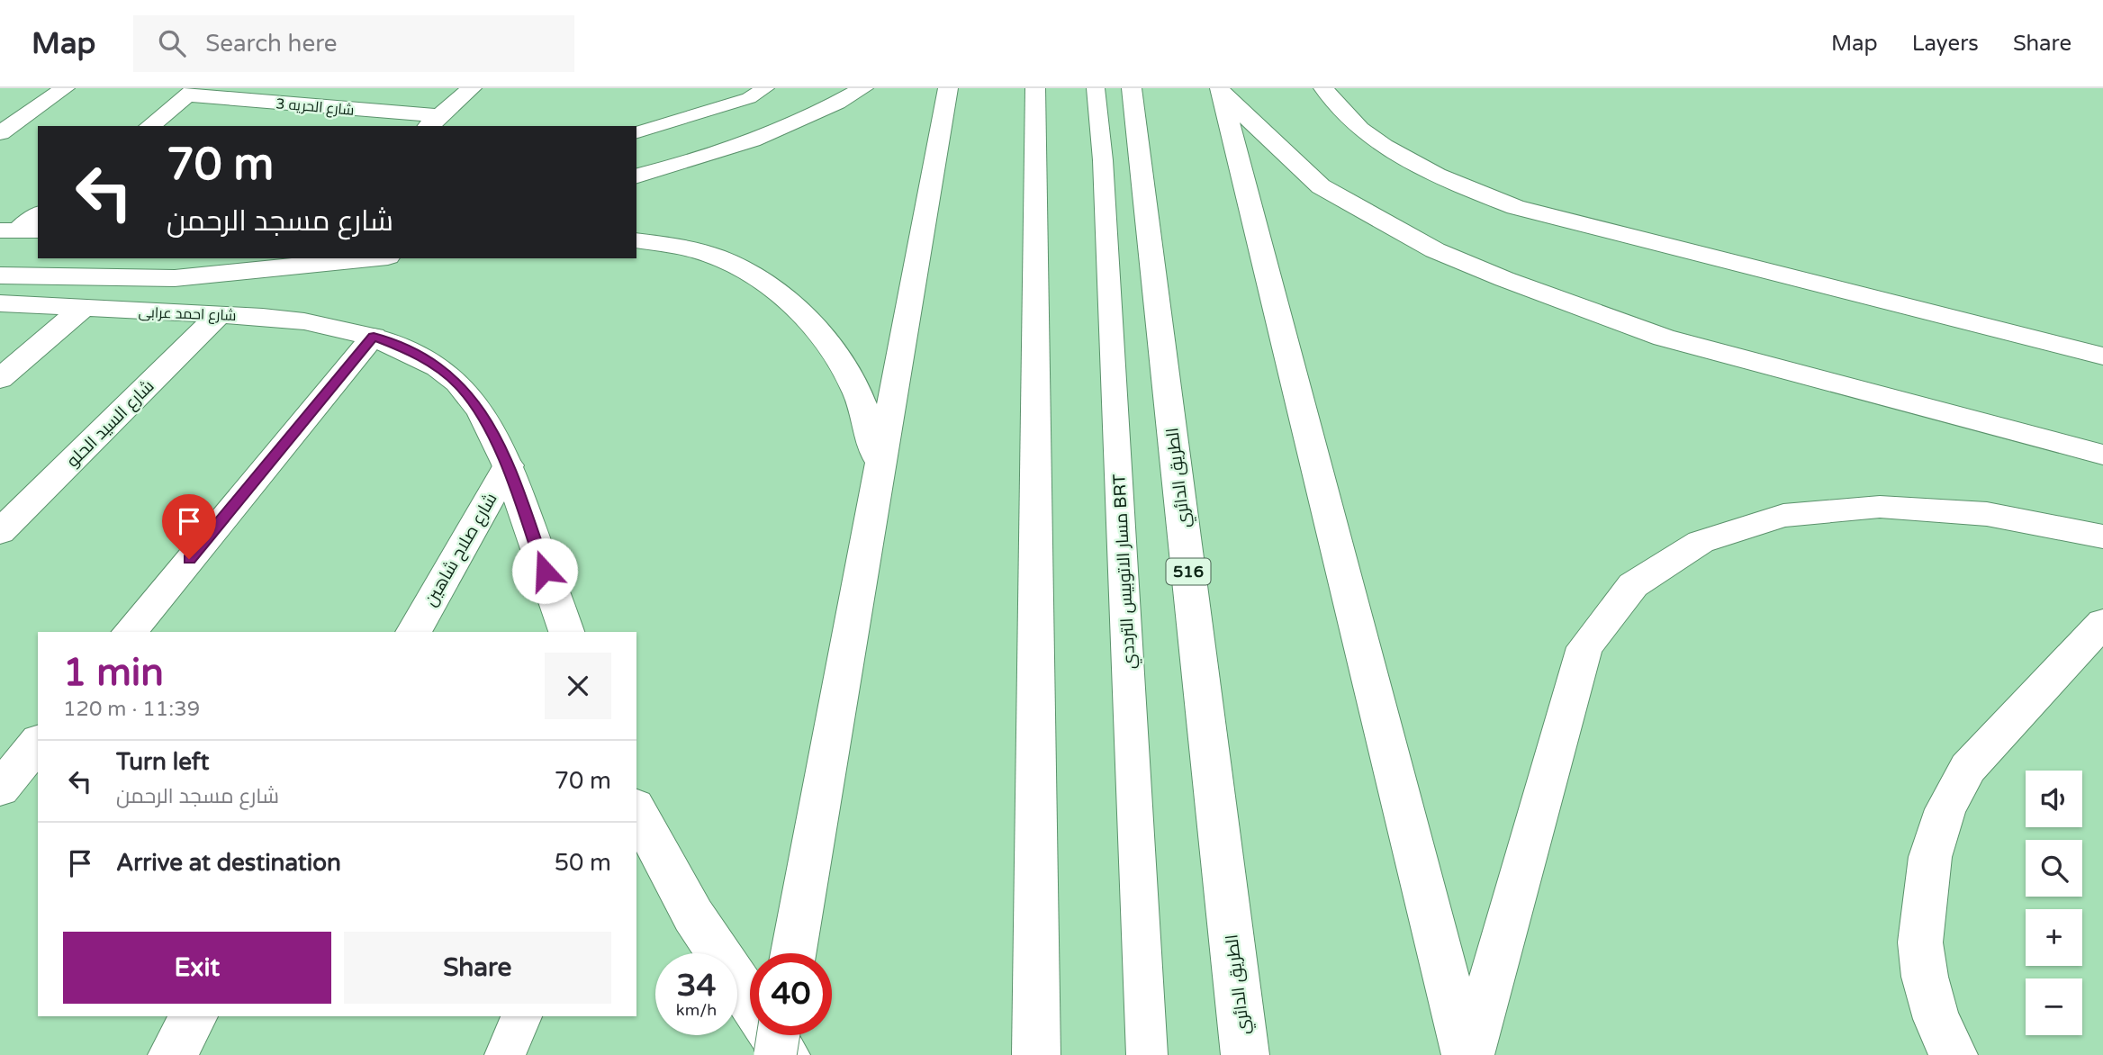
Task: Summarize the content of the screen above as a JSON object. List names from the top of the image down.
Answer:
{
  "streets": {
    "main road": [
      "شارع الحريه 3",
      "شارع احمد عرابى",
      "شارع السيد الحلو",
      "الطريق الدائري",
      "شارع صلاح شاهين",
      "516"
    ],
    "lane": ["مسار الاتوبيس الترددي BRT"]
  },
  "crossings": [
    ["شارع احمد عرابى", "شارع السيد الحلو"],
    ["شارع احمد عرابى", "شارع صلاح شاهين"]
  ],
  "page": {
    "header": "Map",
    "search": "Search here",
    "nav": ["Map", "Layers", "Share"],
    "turn": ["70 m", "شارع مسجد الرحمن"],
    "heading": ["1 min", "120 m · 11:39"],
    "list": [
      {
        "name": "Turn left",
        "note": "شارع مسجد الرحمن",
        "value": "70 m"
      },
      {
        "name": "Arrive at destination",
        "value": "50 m"
      }
    ],
    "map_buttons": ["+", "−"],
    "buttons": ["Exit", "Share"],
    "speed": "34 km/h",
    "limit": "40"
  }
}
